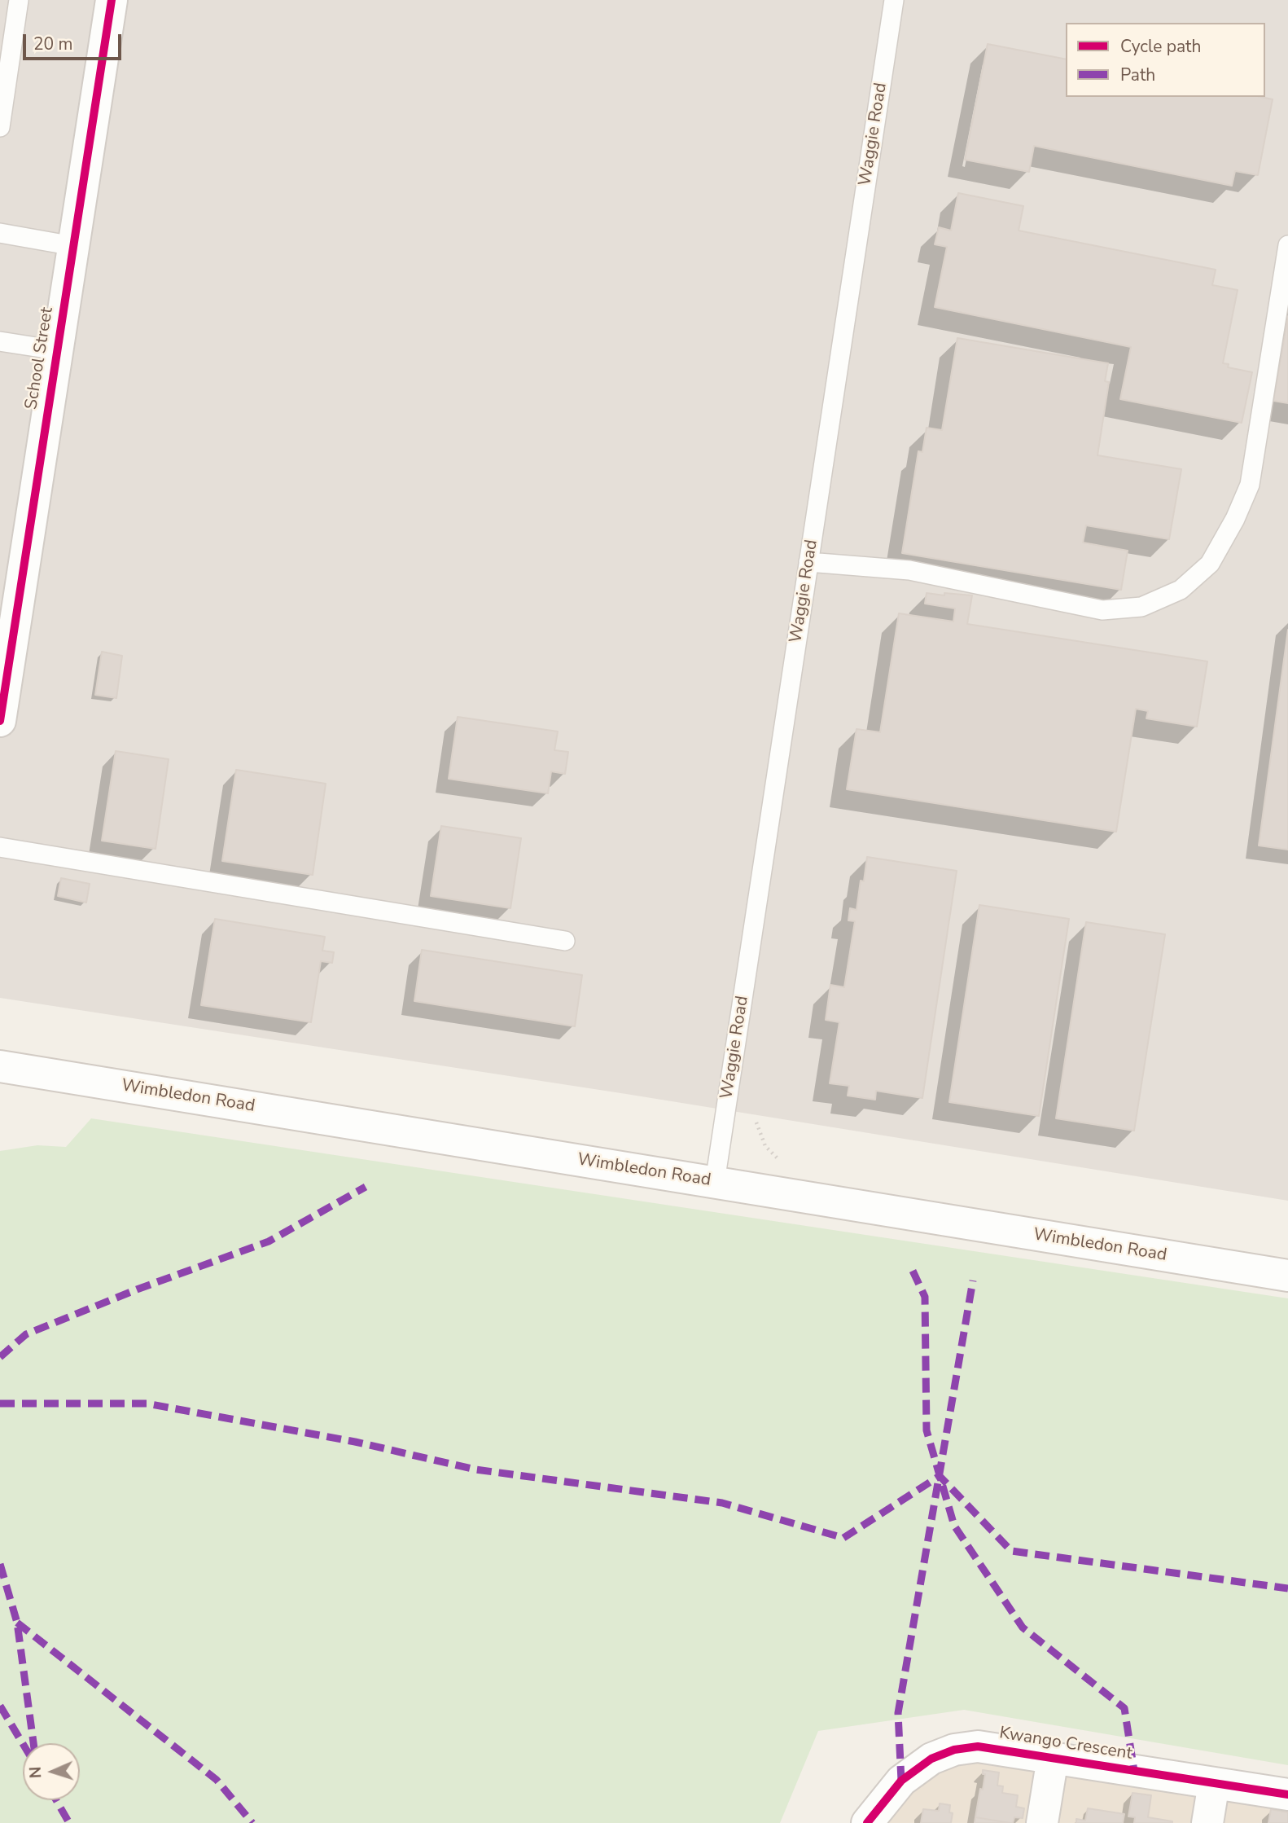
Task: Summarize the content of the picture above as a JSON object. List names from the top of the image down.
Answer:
{
  "streets": {
    "street": ["School Street", "Wimbledon Road", "Kwango Crescent"],
    "lane": ["Waggie Road"]
  },
  "crossings": [
    ["Waggie Road", "Wimbledon Road"]
  ],
  "legend": ["Cycle path", "Path"],
  "scale_bar": "20 m",
  "north": "left"
}
